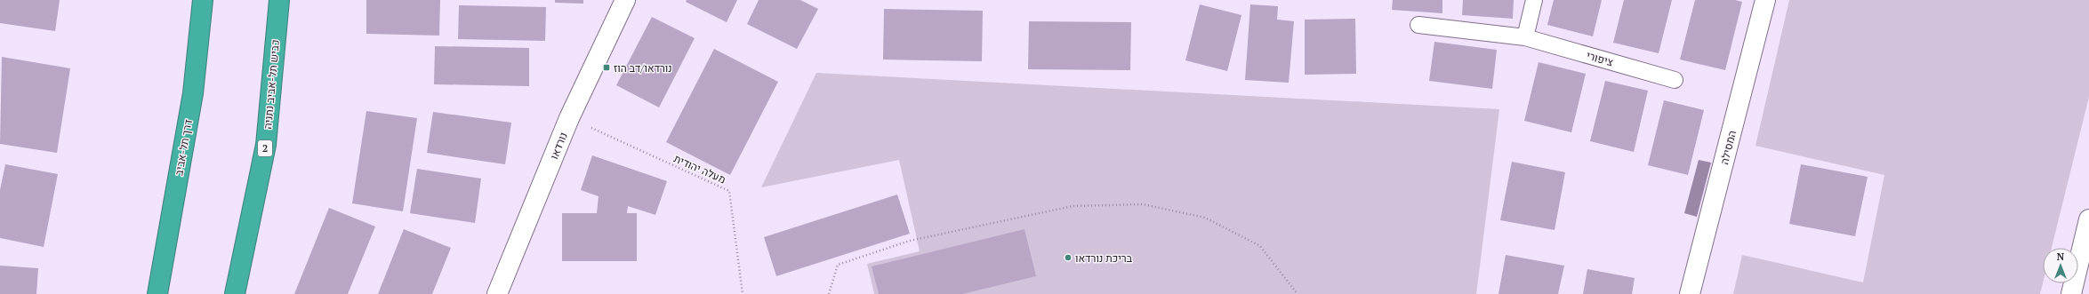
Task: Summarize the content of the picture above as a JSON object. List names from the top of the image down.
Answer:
{
  "streets": {
    "highway": ["כביש תל-אביב נתניה", "דרך תל-אביב", "2"],
    "street": ["נורדאו", "המסילה"],
    "lane": ["ציפורי"],
    "path": ["מעלה יהודית"]
  },
  "crossings": [
    ["נורדאו", "מעלה יהודית"]
  ],
  "places": {
    "transit": ["נורדאו/דב הוז"],
    "other": ["בריכת נורדאו"]
  },
  "north": "top"
}
